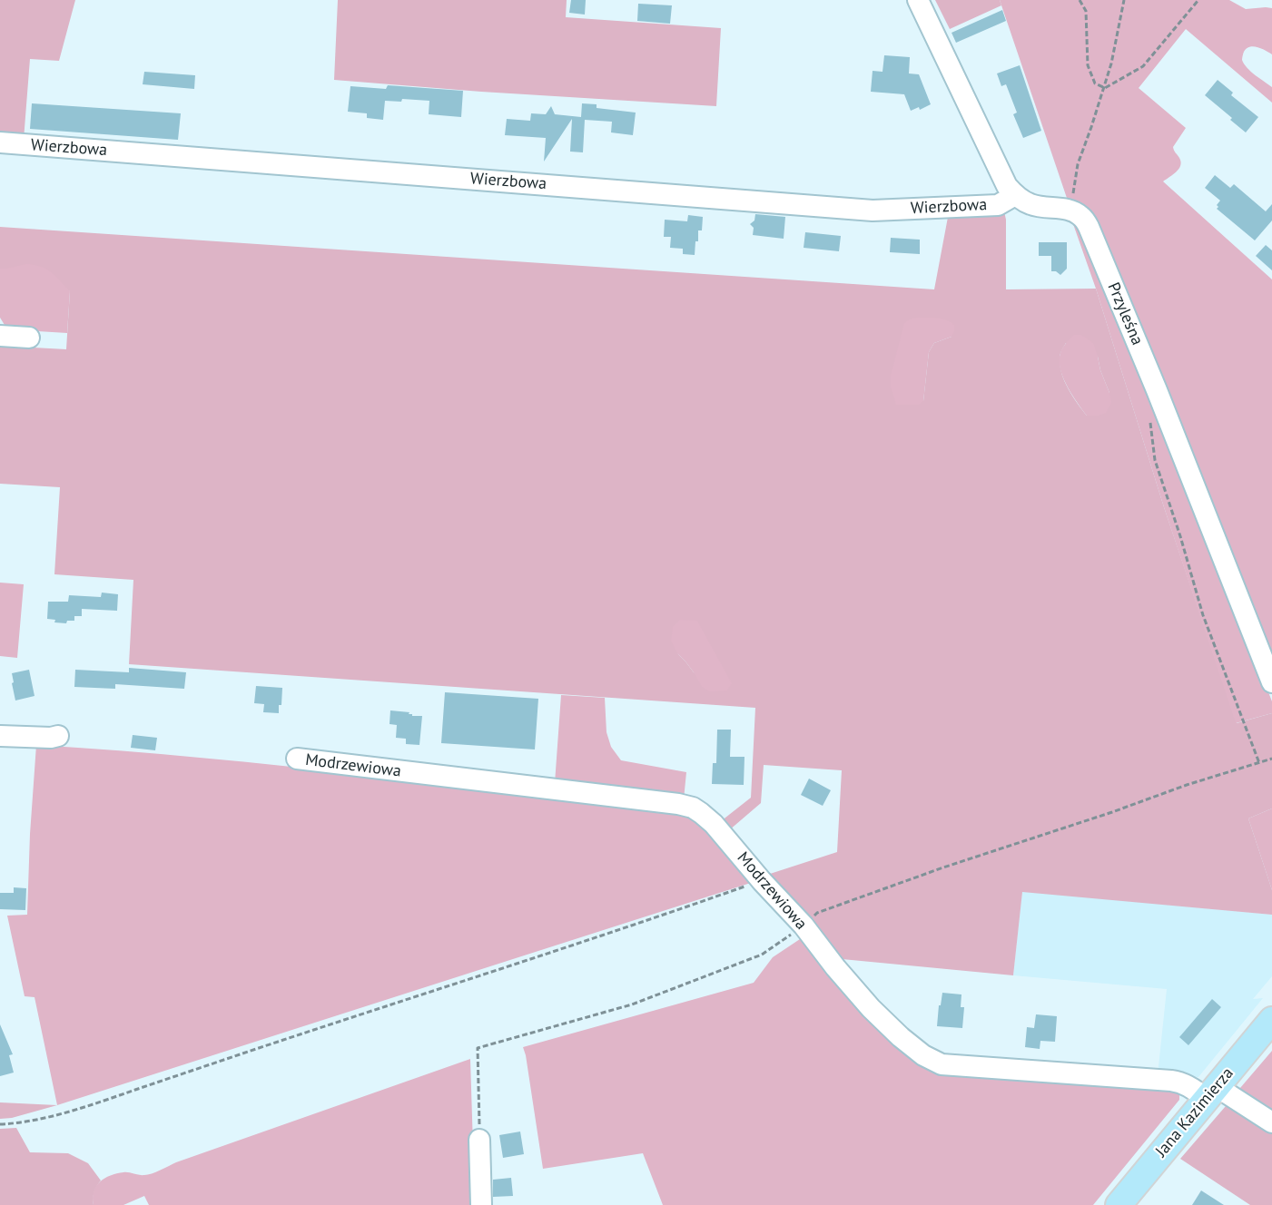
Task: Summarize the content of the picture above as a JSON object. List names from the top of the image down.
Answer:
{
  "streets": {
    "main road": ["Jana Kazimierza"],
    "street": ["Wierzbowa", "Przyleśna", "Modrzewiowa"]
  },
  "crossings": [
    ["Modrzewiowa", "Jana Kazimierza"]
  ]
}
